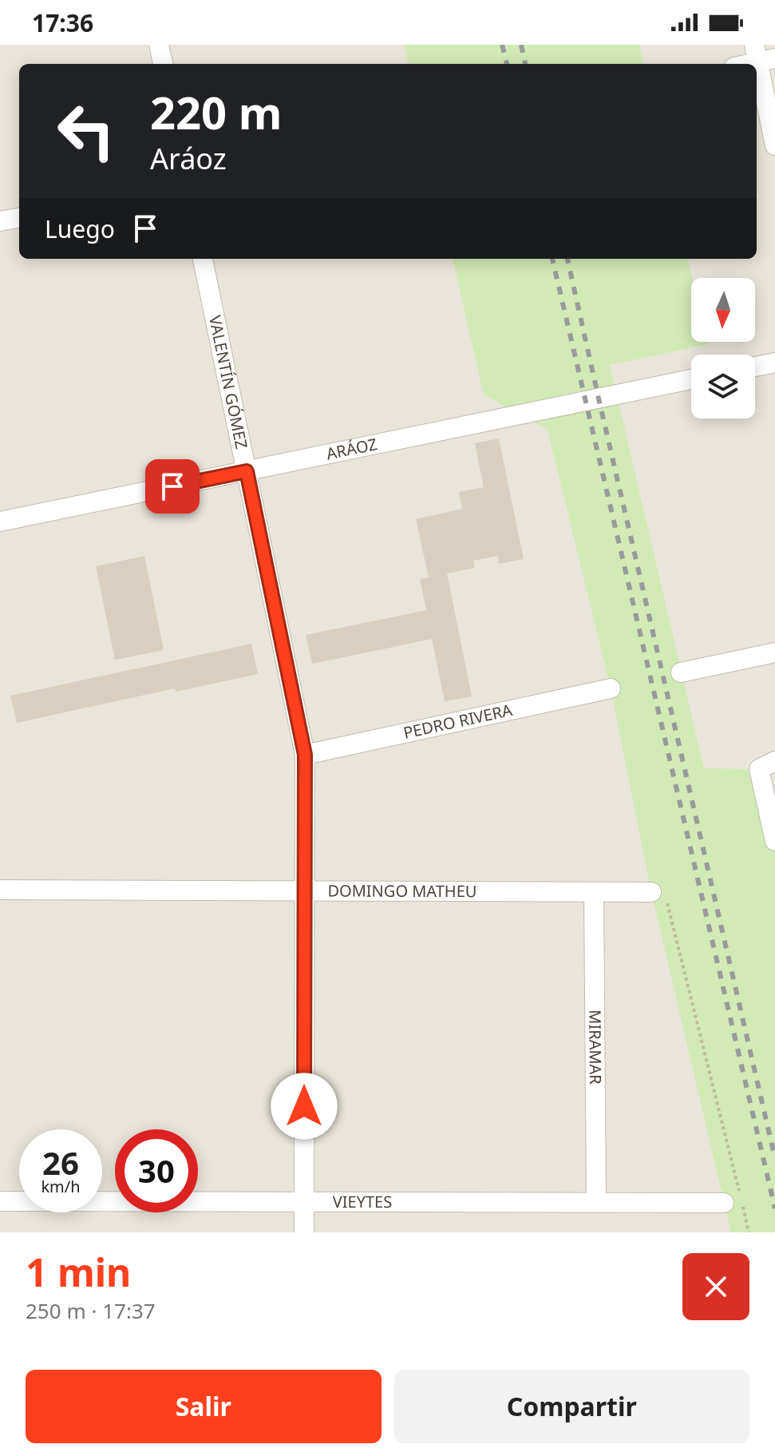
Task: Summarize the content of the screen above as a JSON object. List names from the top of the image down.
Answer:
{
  "streets": {
    "street": [
      "VALENTÍN GÓMEZ",
      "ARÁOZ",
      "PEDRO RIVERA",
      "DOMINGO MATHEU",
      "MIRAMAR",
      "VIEYTES"
    ]
  },
  "crossings": [
    ["VALENTÍN GÓMEZ", "ARÁOZ"],
    ["VALENTÍN GÓMEZ", "PEDRO RIVERA"],
    ["VALENTÍN GÓMEZ", "DOMINGO MATHEU"],
    ["VALENTÍN GÓMEZ", "VIEYTES"],
    ["DOMINGO MATHEU", "MIRAMAR"],
    ["MIRAMAR", "VIEYTES"]
  ],
  "north": "bottom",
  "page": {
    "status": "17:36",
    "turn": ["220 m", "Aráoz"],
    "then": "Luego",
    "speed": "26 km/h",
    "limit": "30",
    "heading": ["1 min", "250 m · 17:37"],
    "buttons": ["Salir", "Compartir"]
  }
}
